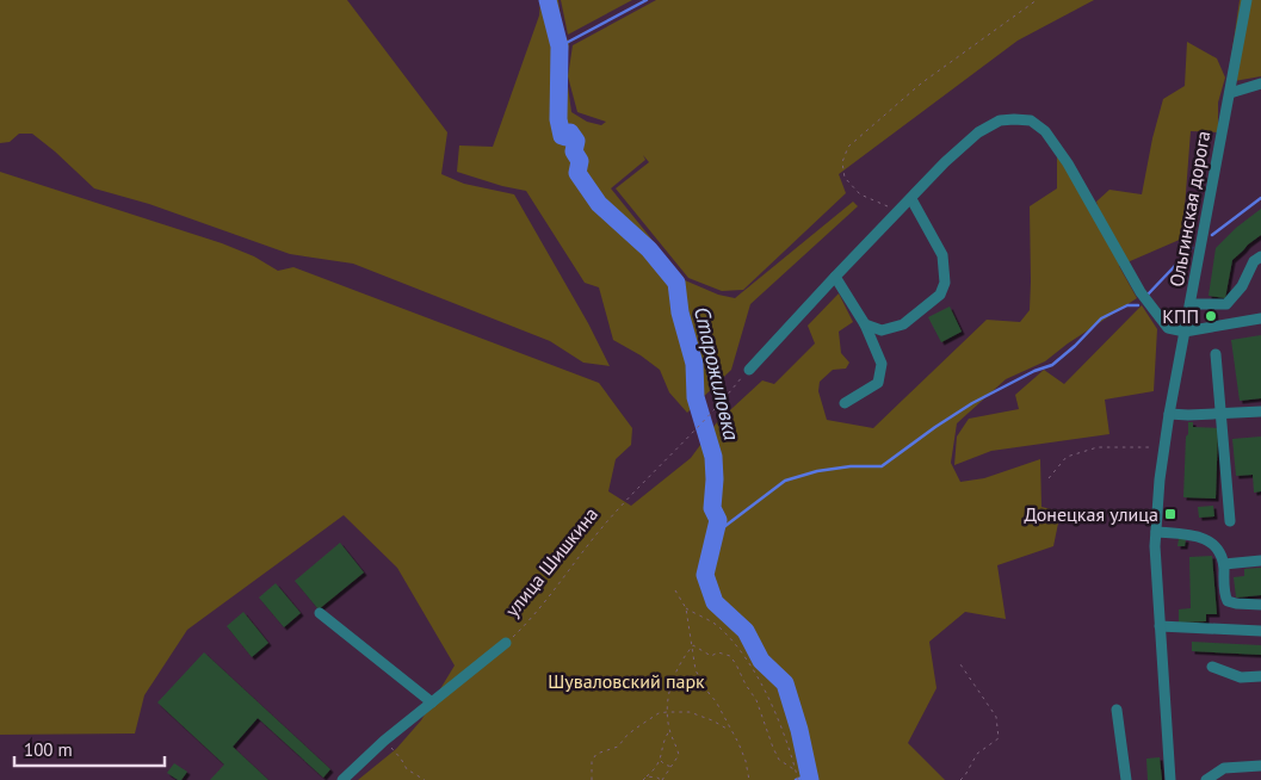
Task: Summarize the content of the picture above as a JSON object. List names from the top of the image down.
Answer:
{
  "streets": {
    "street": ["Ольгинская дорога", "улица Шишкина"]
  },
  "water": ["Старожиловка"],
  "parks": ["Шуваловский парк"],
  "places": {
    "other": ["КПП"],
    "transit": ["Донецкая улица"]
  },
  "scale_bar": "100 m"
}
